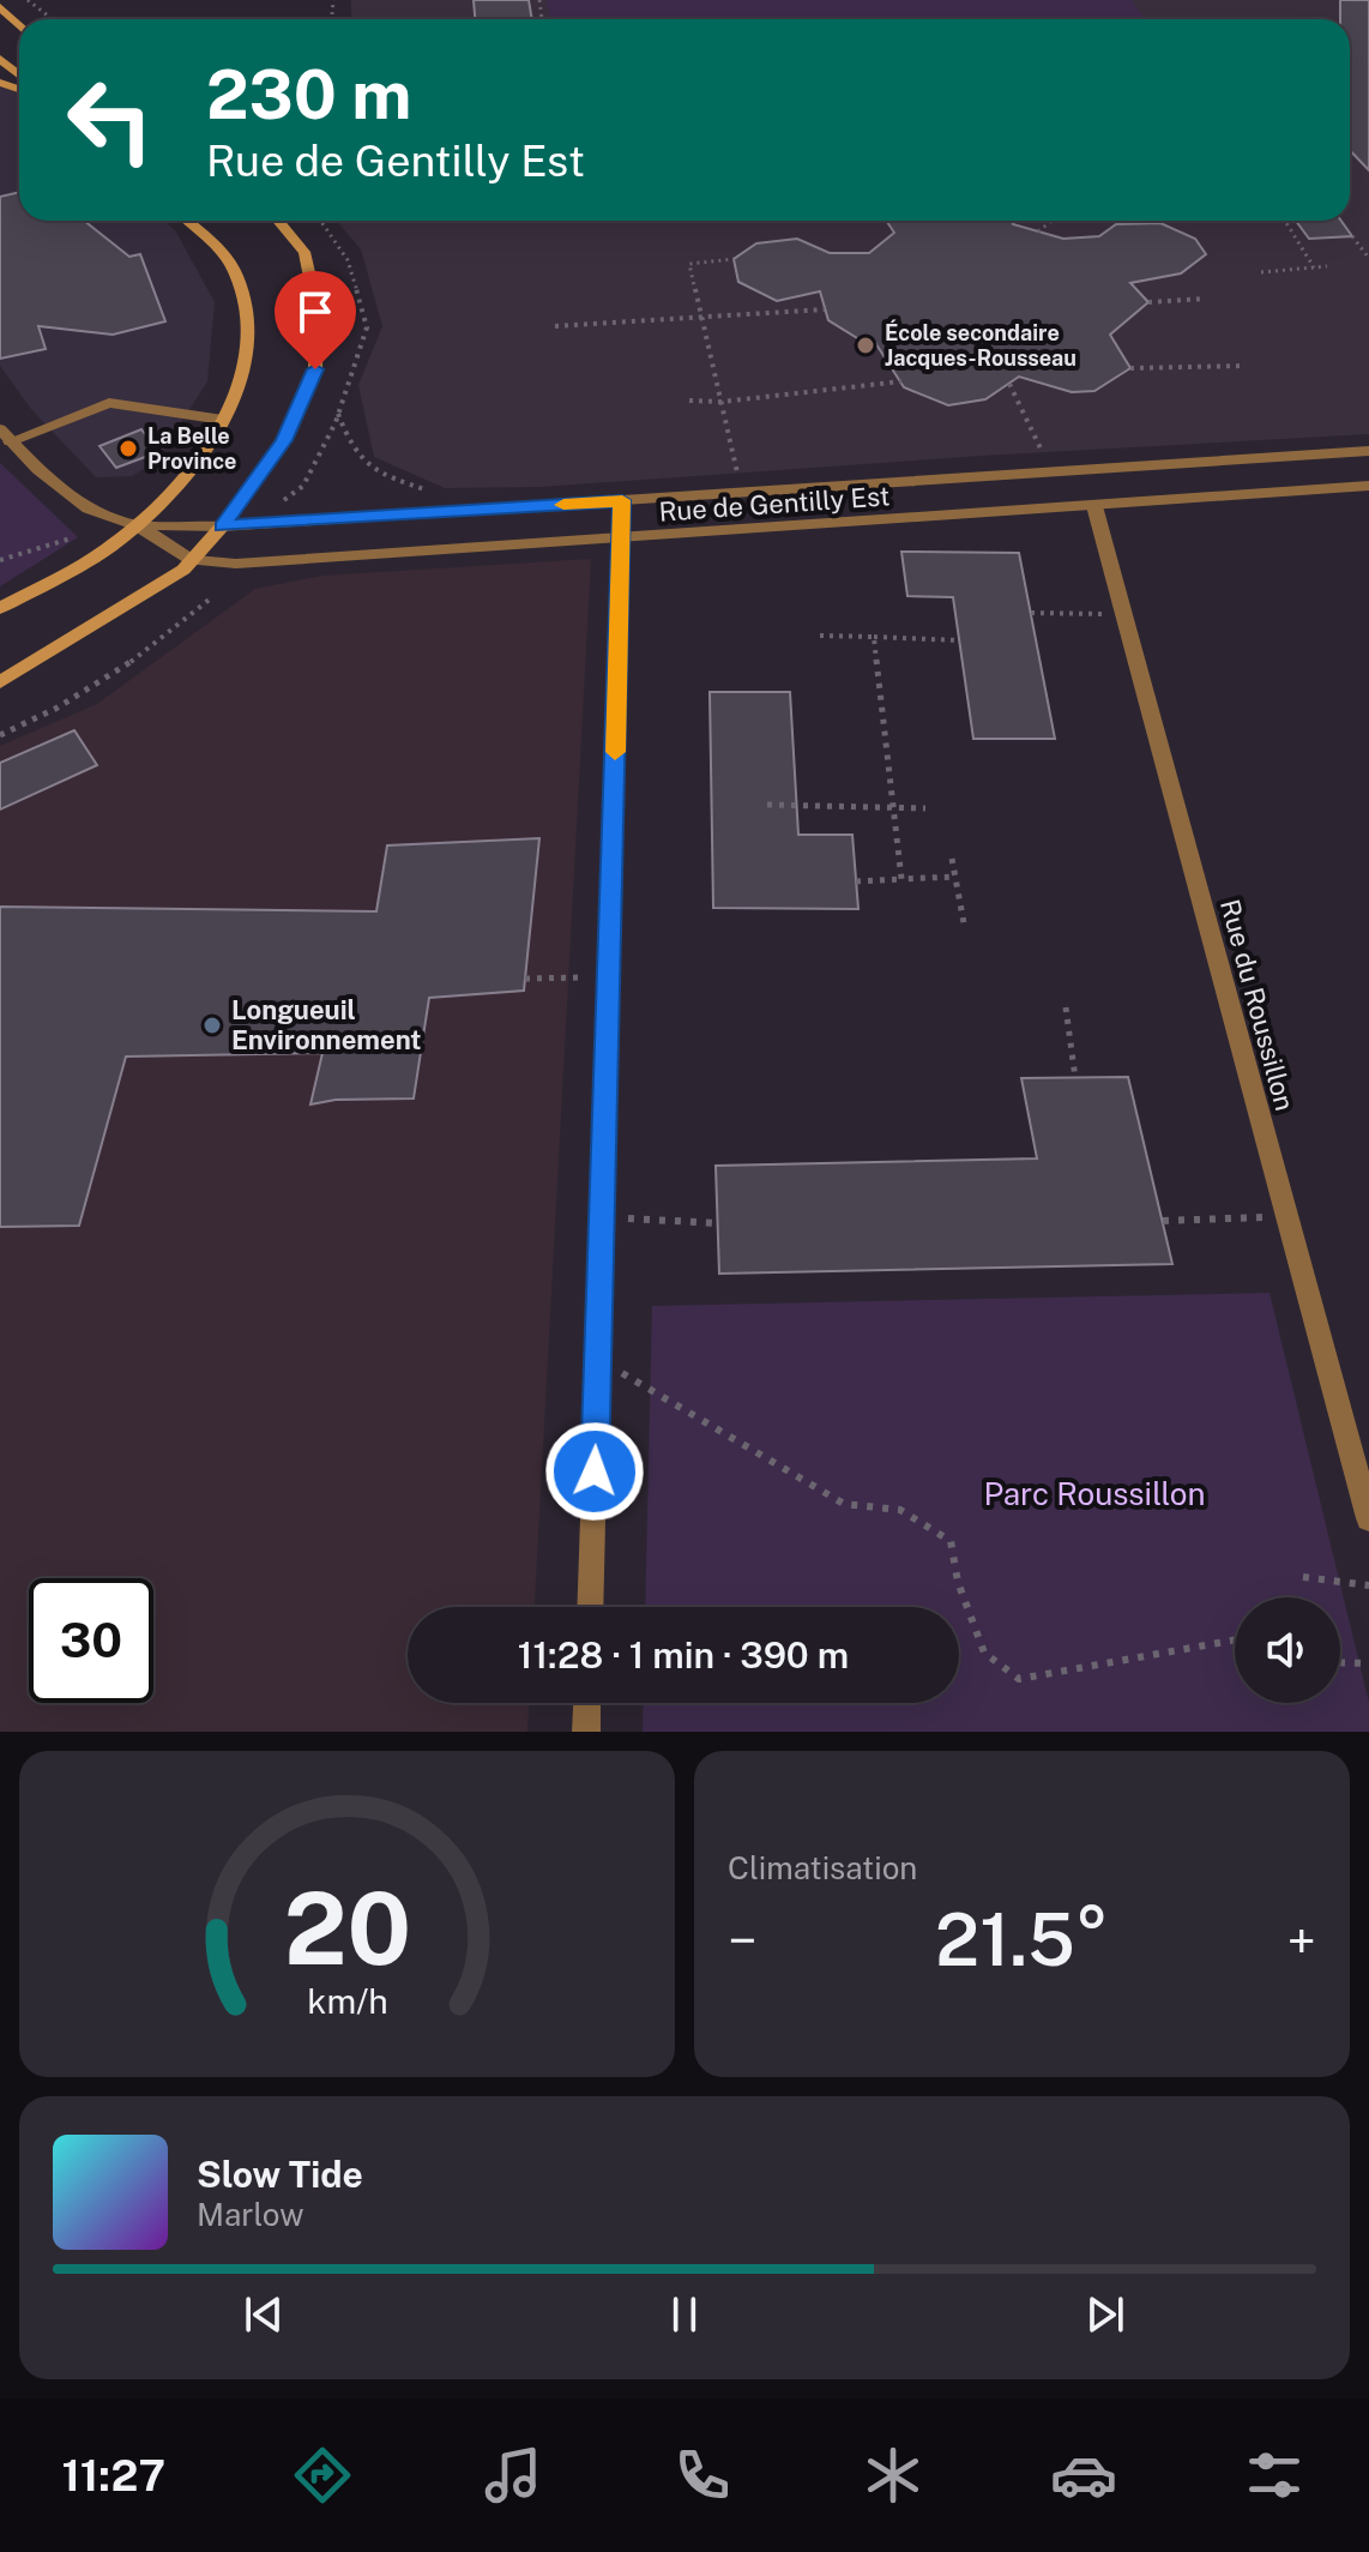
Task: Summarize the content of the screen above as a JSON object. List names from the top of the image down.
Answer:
{
  "streets": {
    "street": ["Rue de Gentilly Est", "Rue du Roussillon"]
  },
  "crossings": [
    ["Rue de Gentilly Est", "Rue du Roussillon"]
  ],
  "parks": ["Parc Roussillon"],
  "places": ["École secondaire Jacques-Rousseau", "La Belle Province", "Longueuil Environnement"],
  "page": {
    "turn": ["230 m", "Rue de Gentilly Est"],
    "limit": "30",
    "trip": "11:28 · 1 min · 390 m",
    "tile": "Climatisation",
    "heat": ["−", "21.5°", "+"],
    "song": ["Slow Tide", "Marlow"],
    "tabs": "11:27",
    "gauge": ["20", "km/h"]
  }
}
